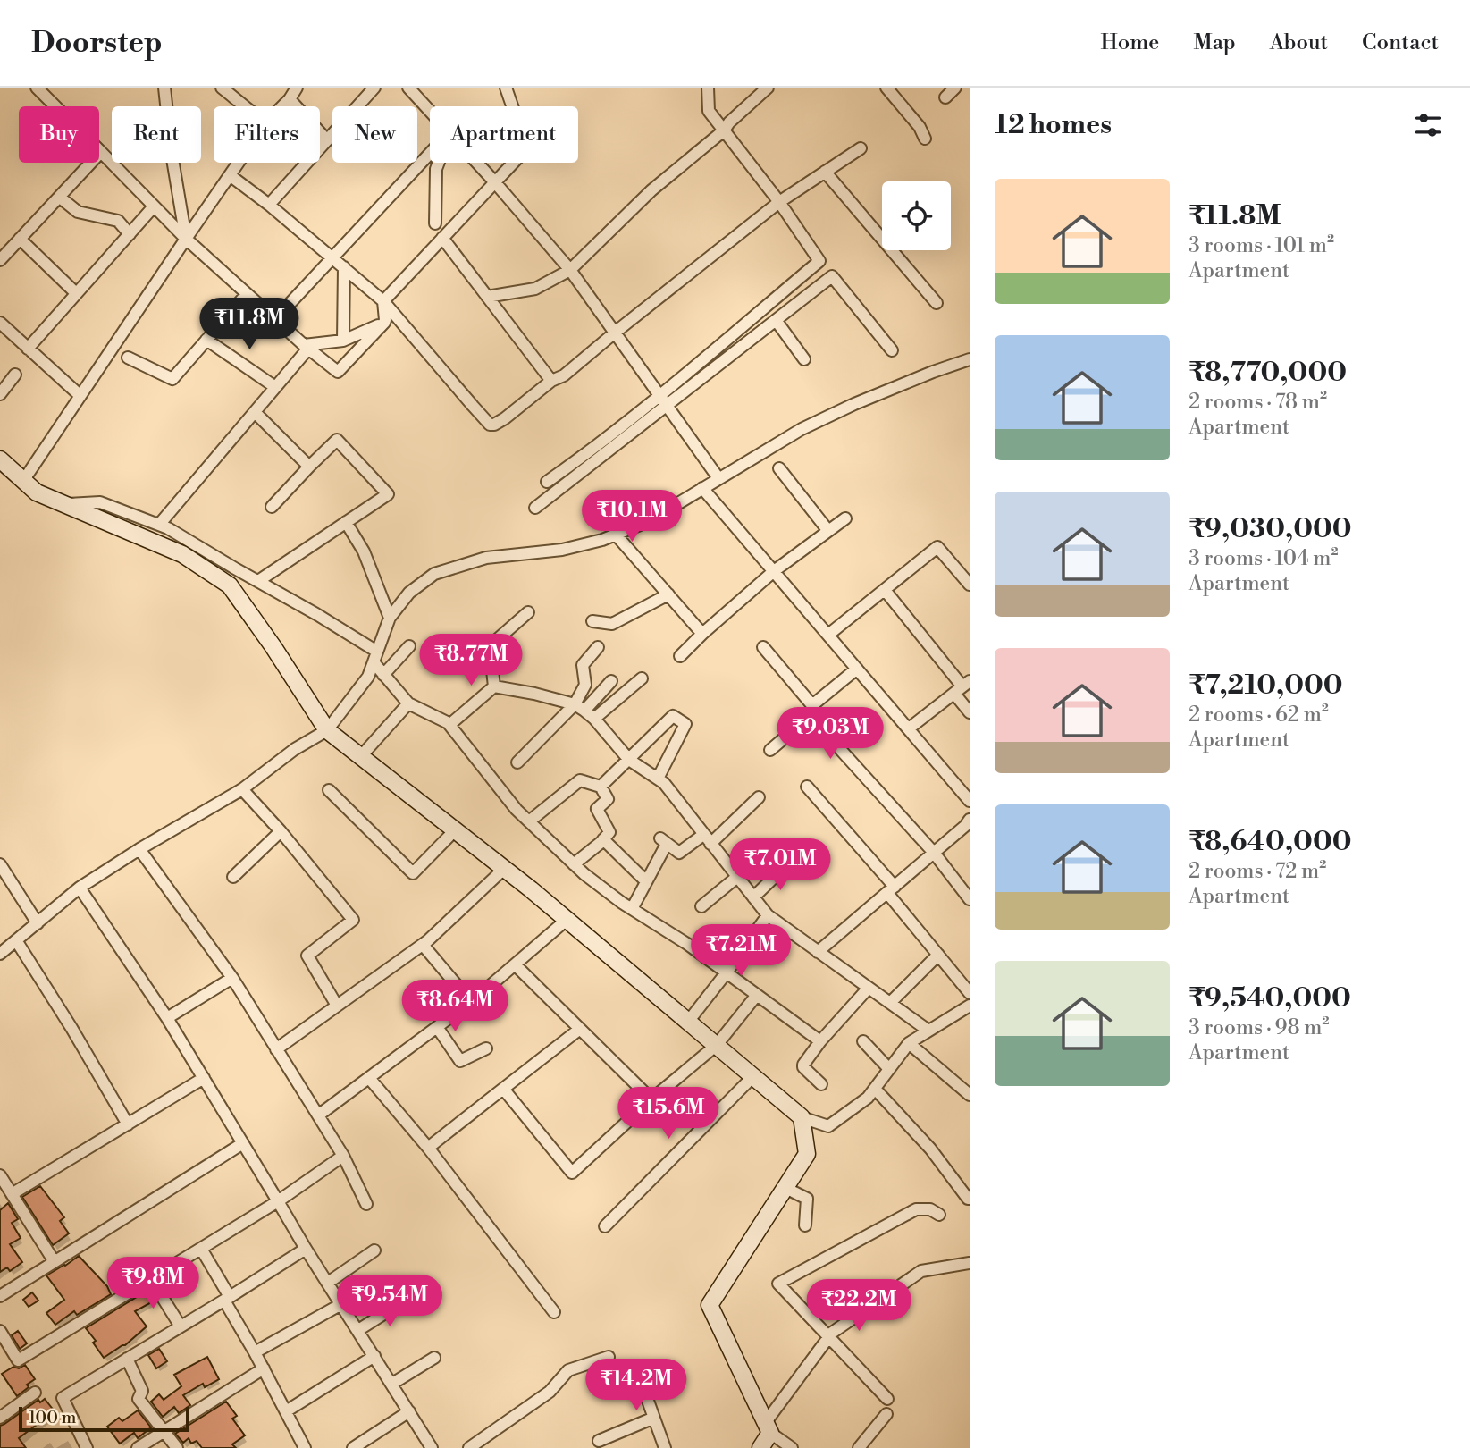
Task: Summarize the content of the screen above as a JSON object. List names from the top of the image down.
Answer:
{
  "scale_bar": "100 m",
  "page": {
    "header": "Doorstep",
    "nav": [
      "Home",
      "Map",
      "About",
      "Contact"
    ],
    "heading": "12 homes",
    "chip": [
      "Buy",
      "Rent",
      "Filters",
      "New",
      "Apartment"
    ],
    "list": [
      {
        "name": "₹11.8M",
        "note": "3 rooms · 101 m² · Apartment"
      },
      {
        "name": "₹8,770,000",
        "note": "2 rooms · 78 m² · Apartment"
      },
      {
        "name": "₹9,030,000",
        "note": "3 rooms · 104 m² · Apartment"
      },
      {
        "name": "₹7,210,000",
        "note": "2 rooms · 62 m² · Apartment"
      },
      {
        "name": "₹8,640,000",
        "note": "2 rooms · 72 m² · Apartment"
      },
      {
        "name": "₹9,540,000",
        "note": "3 rooms · 98 m² · Apartment"
      }
    ],
    "price": [
      "₹11.8M",
      "₹10.1M",
      "₹8.77M",
      "₹9.03M",
      "₹7.01M",
      "₹7.21M",
      "₹8.64M",
      "₹15.6M",
      "₹9.8M",
      "₹9.54M",
      "₹22.2M",
      "₹14.2M"
    ],
    "scale": "100 m"
  }
}
